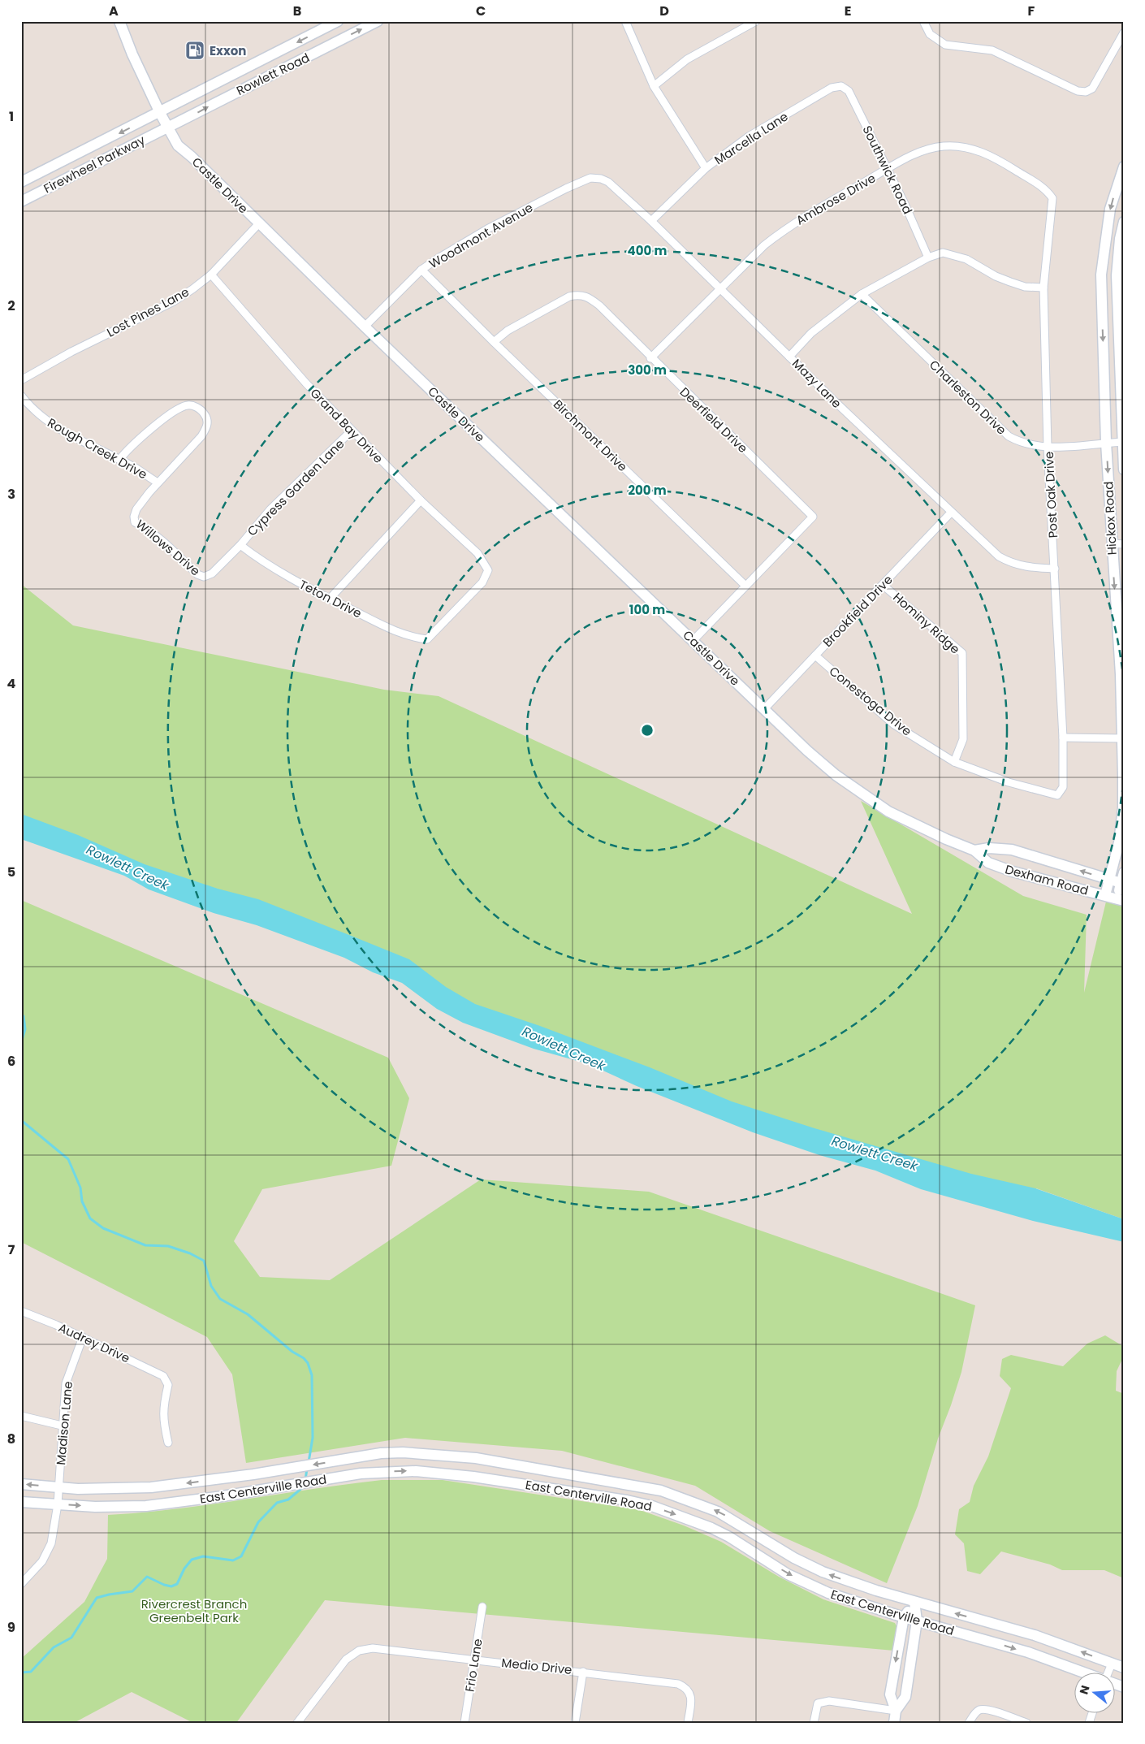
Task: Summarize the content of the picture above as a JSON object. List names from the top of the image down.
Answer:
{
  "streets": {
    "main road": [
      "Rowlett Road",
      "Firewheel Parkway",
      "Castle Drive",
      "Hickox Road",
      "Dexham Road",
      "East Centerville Road"
    ],
    "street": [
      "Marcella Lane",
      "Southwick Road",
      "Ambrose Drive",
      "Woodmont Avenue",
      "Lost Pines Lane",
      "Mazy Lane",
      "Charleston Drive",
      "Deerfield Drive",
      "Grand Bay Drive",
      "Birchmont Drive",
      "Rough Creek Drive",
      "Cypress Garden Lane",
      "Post Oak Drive",
      "Willows Drive",
      "Teton Drive",
      "Brookfield Drive",
      "Hominy Ridge",
      "Conestoga Drive",
      "Audrey Drive",
      "Madison Lane",
      "Frio Lane",
      "Medio Drive"
    ]
  },
  "crossings": [
    ["Rowlett Road", "Firewheel Parkway"],
    ["Rowlett Road", "Castle Drive"],
    ["Marcella Lane", "Southwick Road"],
    ["Marcella Lane", "Mazy Lane"],
    ["Firewheel Parkway", "Castle Drive"],
    ["Southwick Road", "Ambrose Drive"],
    ["Castle Drive", "Woodmont Avenue"],
    ["Castle Drive", "Lost Pines Lane"],
    ["Castle Drive", "Brookfield Drive"],
    ["Castle Drive", "Dexham Road"],
    ["Ambrose Drive", "Mazy Lane"],
    ["Ambrose Drive", "Deerfield Drive"],
    ["Ambrose Drive", "Post Oak Drive"],
    ["Woodmont Avenue", "Mazy Lane"],
    ["Woodmont Avenue", "Birchmont Drive"],
    ["Lost Pines Lane", "Grand Bay Drive"],
    ["Mazy Lane", "Post Oak Drive"],
    ["Mazy Lane", "Brookfield Drive"],
    ["Charleston Drive", "Post Oak Drive"],
    ["Charleston Drive", "Hickox Road"],
    ["Deerfield Drive", "Birchmont Drive"],
    ["Grand Bay Drive", "Cypress Garden Lane"],
    ["Grand Bay Drive", "Teton Drive"],
    ["Rough Creek Drive", "Willows Drive"],
    ["Cypress Garden Lane", "Willows Drive"],
    ["Cypress Garden Lane", "Teton Drive"],
    ["Post Oak Drive", "Conestoga Drive"],
    ["Hickox Road", "Dexham Road"],
    ["Brookfield Drive", "Hominy Ridge"],
    ["Brookfield Drive", "Conestoga Drive"],
    ["Hominy Ridge", "Conestoga Drive"],
    ["Audrey Drive", "Madison Lane"],
    ["Madison Lane", "East Centerville Road"],
    ["Frio Lane", "Medio Drive"]
  ],
  "water": ["Rowlett Creek"],
  "parks": ["Rivercrest Branch Greenbelt Park"],
  "places": {
    "fuel station": ["Exxon"]
  },
  "north": "left",
  "grid": {
    "columns": [
      "A",
      "B",
      "C",
      "D",
      "E",
      "F"
    ],
    "rows": [
      "1",
      "2",
      "3",
      "4",
      "5",
      "6",
      "7",
      "8",
      "9"
    ]
  },
  "rings": [
    "400 m",
    "300 m",
    "200 m",
    "100 m"
  ]
}
